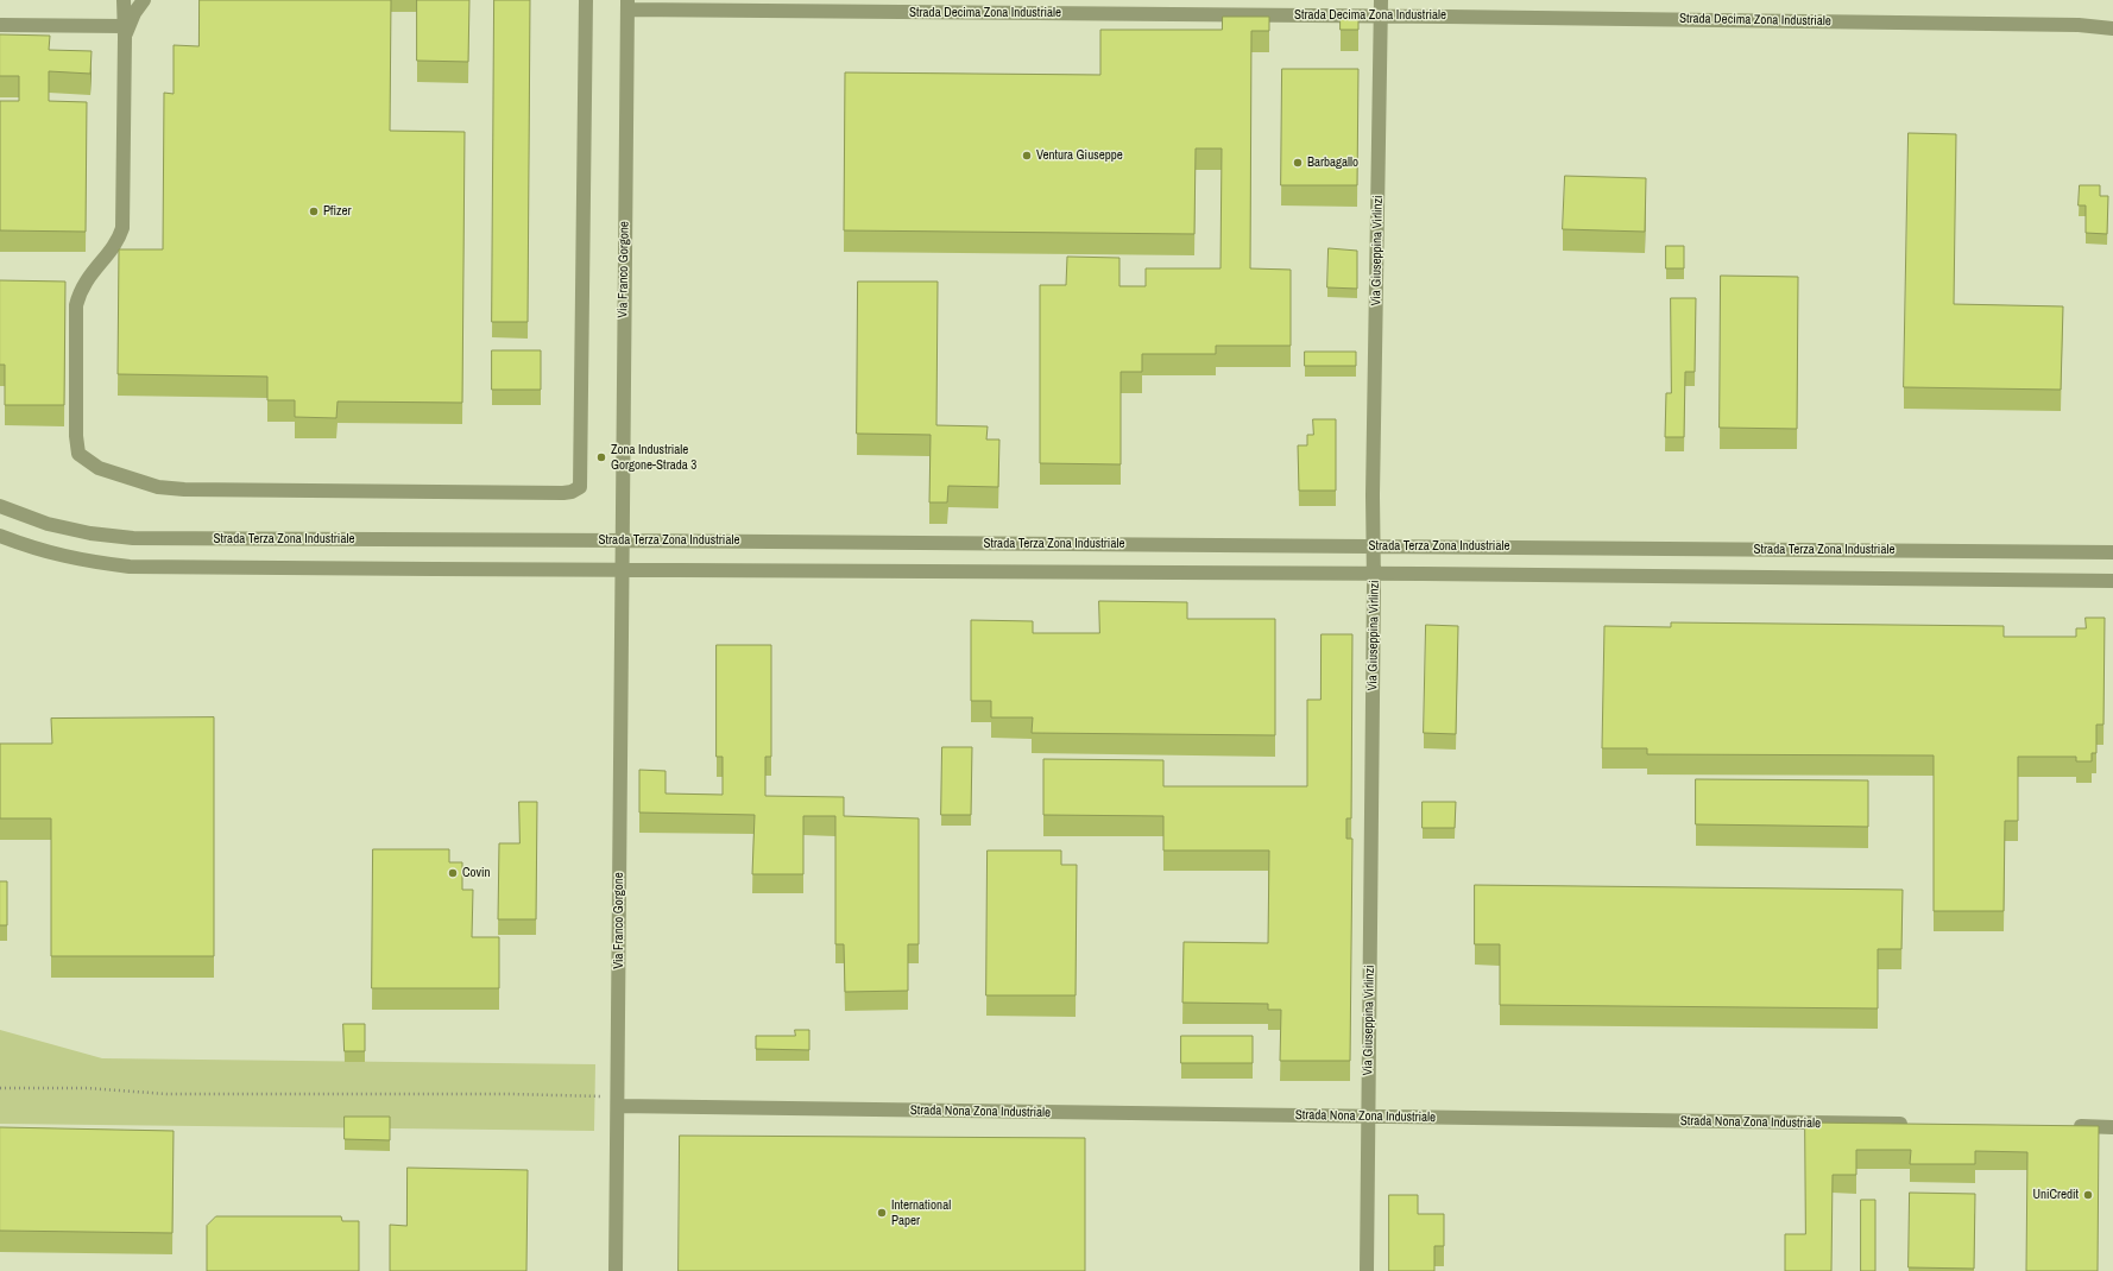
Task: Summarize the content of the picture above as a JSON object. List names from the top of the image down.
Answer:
{
  "streets": {
    "street": [
      "Strada Decima Zona Industriale",
      "Via Giuseppina Virlinzi",
      "Via Franco Gorgone",
      "Strada Terza Zona Industriale",
      "Strada Nona Zona Industriale"
    ]
  },
  "crossings": [
    ["Strada Decima Zona Industriale", "Via Giuseppina Virlinzi"],
    ["Strada Decima Zona Industriale", "Via Franco Gorgone"],
    ["Via Giuseppina Virlinzi", "Strada Terza Zona Industriale"],
    ["Via Giuseppina Virlinzi", "Strada Nona Zona Industriale"],
    ["Via Franco Gorgone", "Strada Terza Zona Industriale"],
    ["Via Franco Gorgone", "Strada Nona Zona Industriale"]
  ],
  "places": [
    "Ventura Giuseppe",
    "Barbagallo",
    "Pfizer",
    "Zona Industriale Gorgone-Strada 3",
    "Covin",
    "UniCredit",
    "International Paper"
  ]
}
